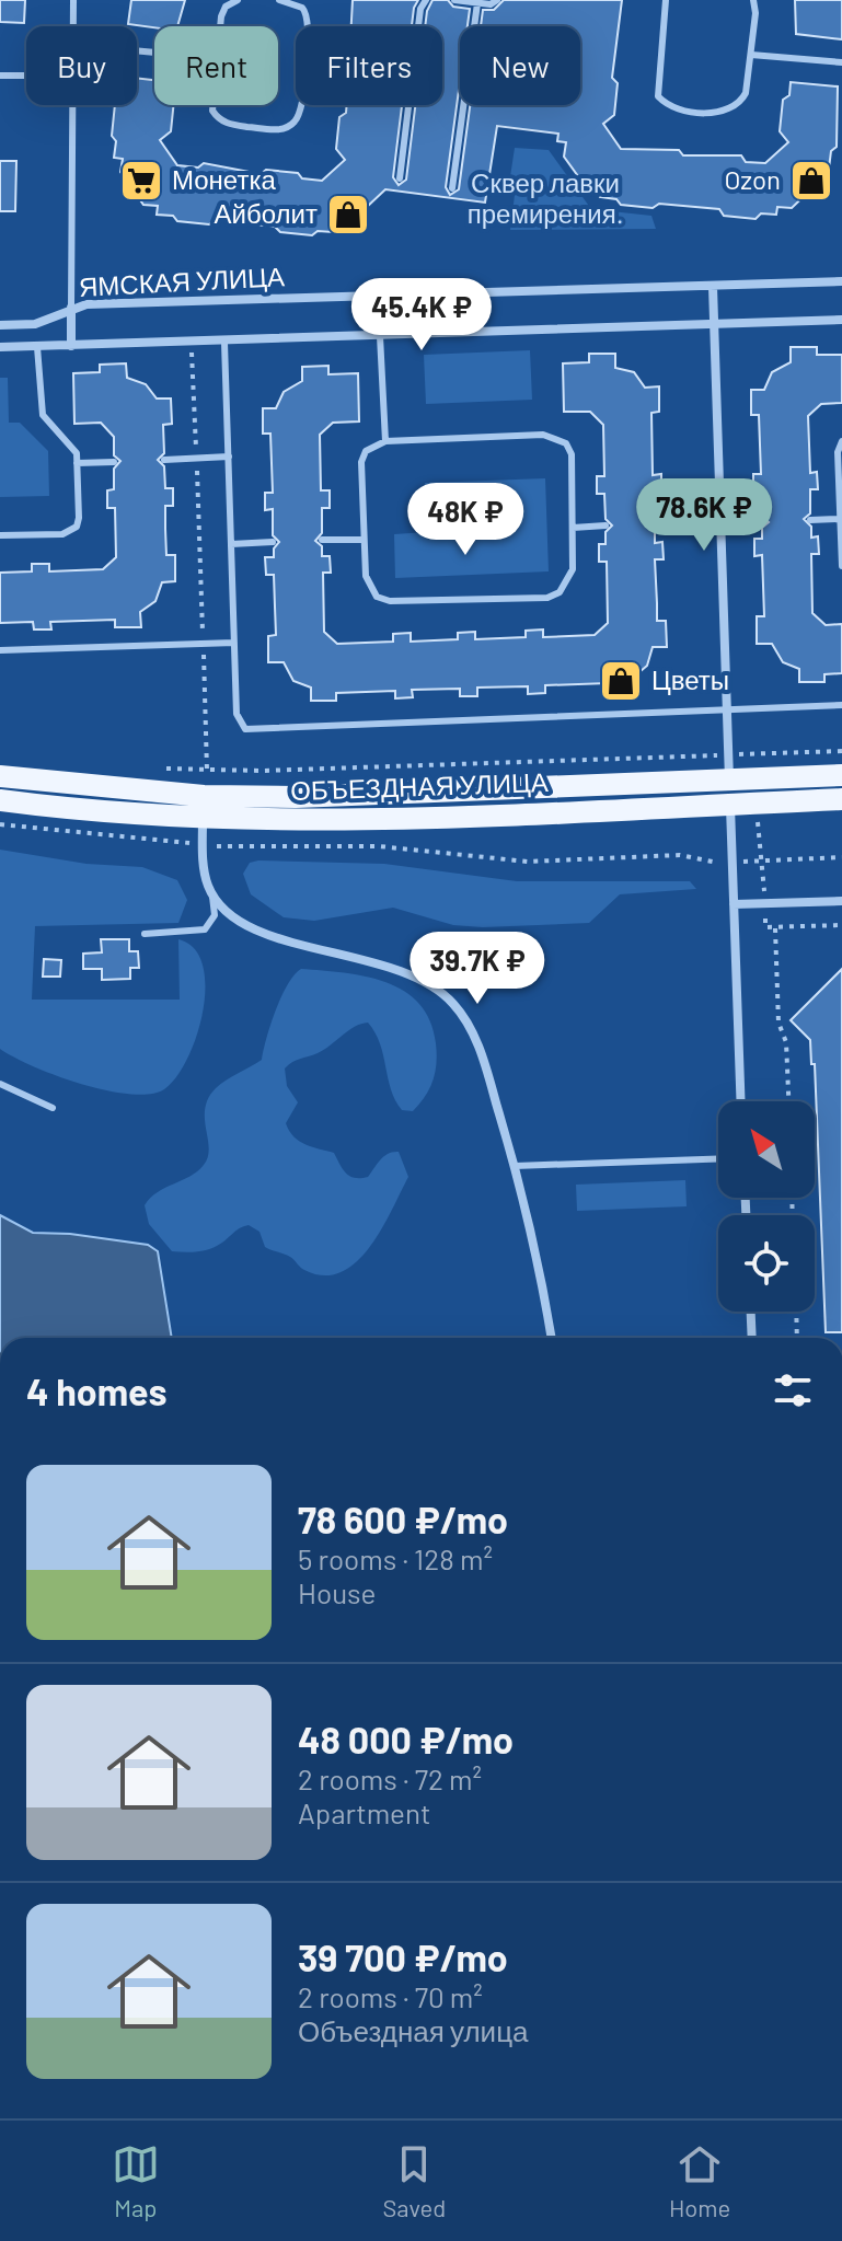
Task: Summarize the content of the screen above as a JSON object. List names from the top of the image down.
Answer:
{
  "streets": {
    "main road": ["ОБЪЕЗДНАЯ УЛИЦА"],
    "street": ["ЯМСКАЯ УЛИЦА"]
  },
  "parks": ["Сквер лавки премирения."],
  "places": {
    "supermarket": ["Монетка"],
    "shop": ["Ozon", "Айболит", "Цветы"]
  },
  "north": "top left",
  "page": {
    "chip": [
      "Buy",
      "Rent",
      "Filters",
      "New"
    ],
    "price": [
      "45.4K ₽",
      "78.6K ₽",
      "48K ₽",
      "39.7K ₽"
    ],
    "heading": "4 homes",
    "list": [
      {
        "name": "78 600 ₽/mo",
        "note": "5 rooms · 128 m² · House"
      },
      {
        "name": "48 000 ₽/mo",
        "note": "2 rooms · 72 m² · Apartment"
      },
      {
        "name": "39 700 ₽/mo",
        "note": "2 rooms · 70 m² · Объездная улица"
      }
    ],
    "tabs": ["Map", "Saved", "Home"]
  }
}
